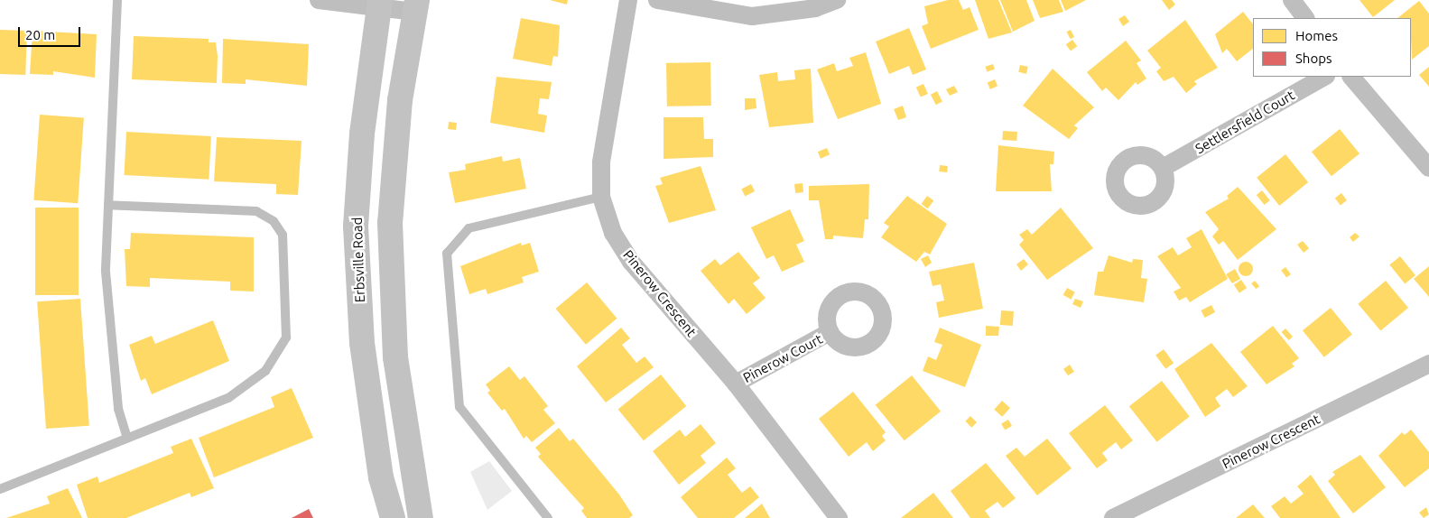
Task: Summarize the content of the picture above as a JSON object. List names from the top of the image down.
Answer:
{
  "streets": {
    "main road": ["Erbsville Road"],
    "street": ["Settlersfield Court", "Pinerow Crescent", "Pinerow Court"]
  },
  "crossings": [
    ["Pinerow Crescent", "Pinerow Court"]
  ],
  "legend": ["Homes", "Shops"],
  "scale_bar": "20 m"
}
